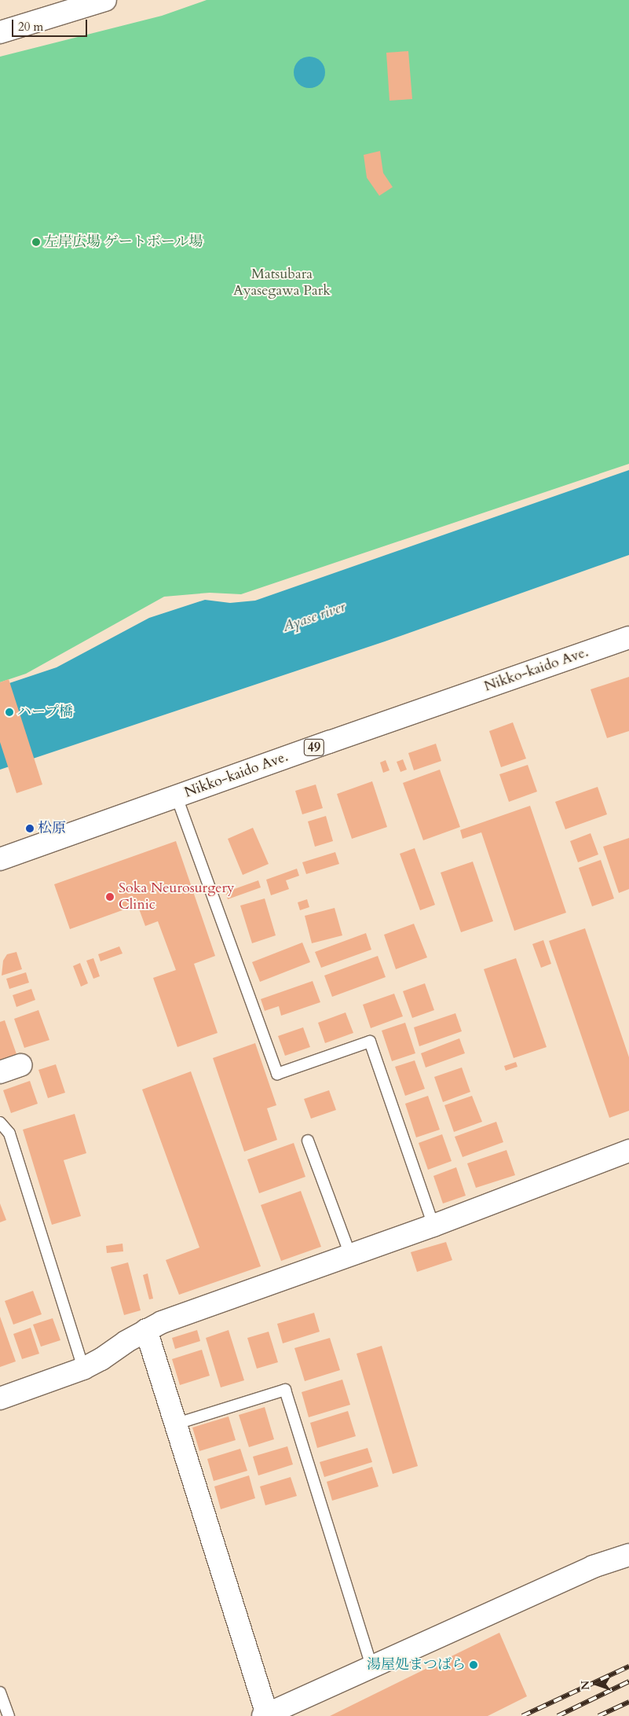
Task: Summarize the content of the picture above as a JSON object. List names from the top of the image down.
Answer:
{
  "streets": {
    "street": ["Nikko-kaido Ave.", "49"]
  },
  "water": ["Ayase river"],
  "parks": ["Matsubara Ayasegawa Park"],
  "places": [
    "左岸広場 ゲートボール場",
    "ハープ橋",
    "松原",
    "Soka Neurosurgery Clinic",
    "湯屋処まつばら"
  ],
  "scale_bar": "20 m",
  "north": "left"
}
